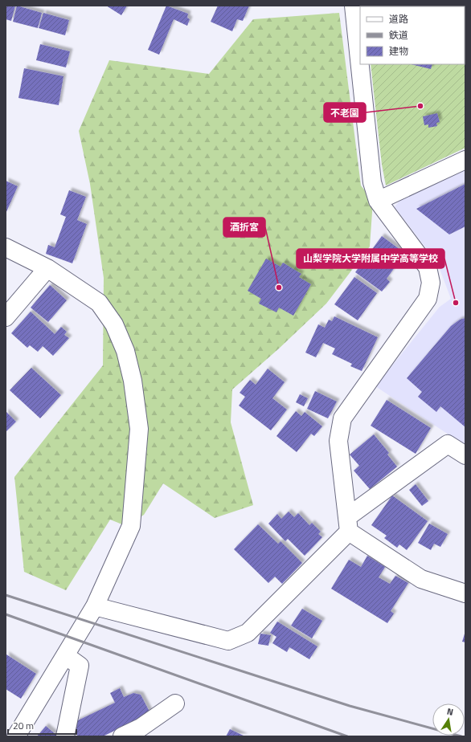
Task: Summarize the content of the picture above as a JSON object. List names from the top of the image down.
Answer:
{
  "places": ["不老園", "酒折宮", "山梨学院大学附属中学高等学校"],
  "legend": ["道路", "鉄道", "建物"],
  "scale_bar": "20 m",
  "north": "top"
}
